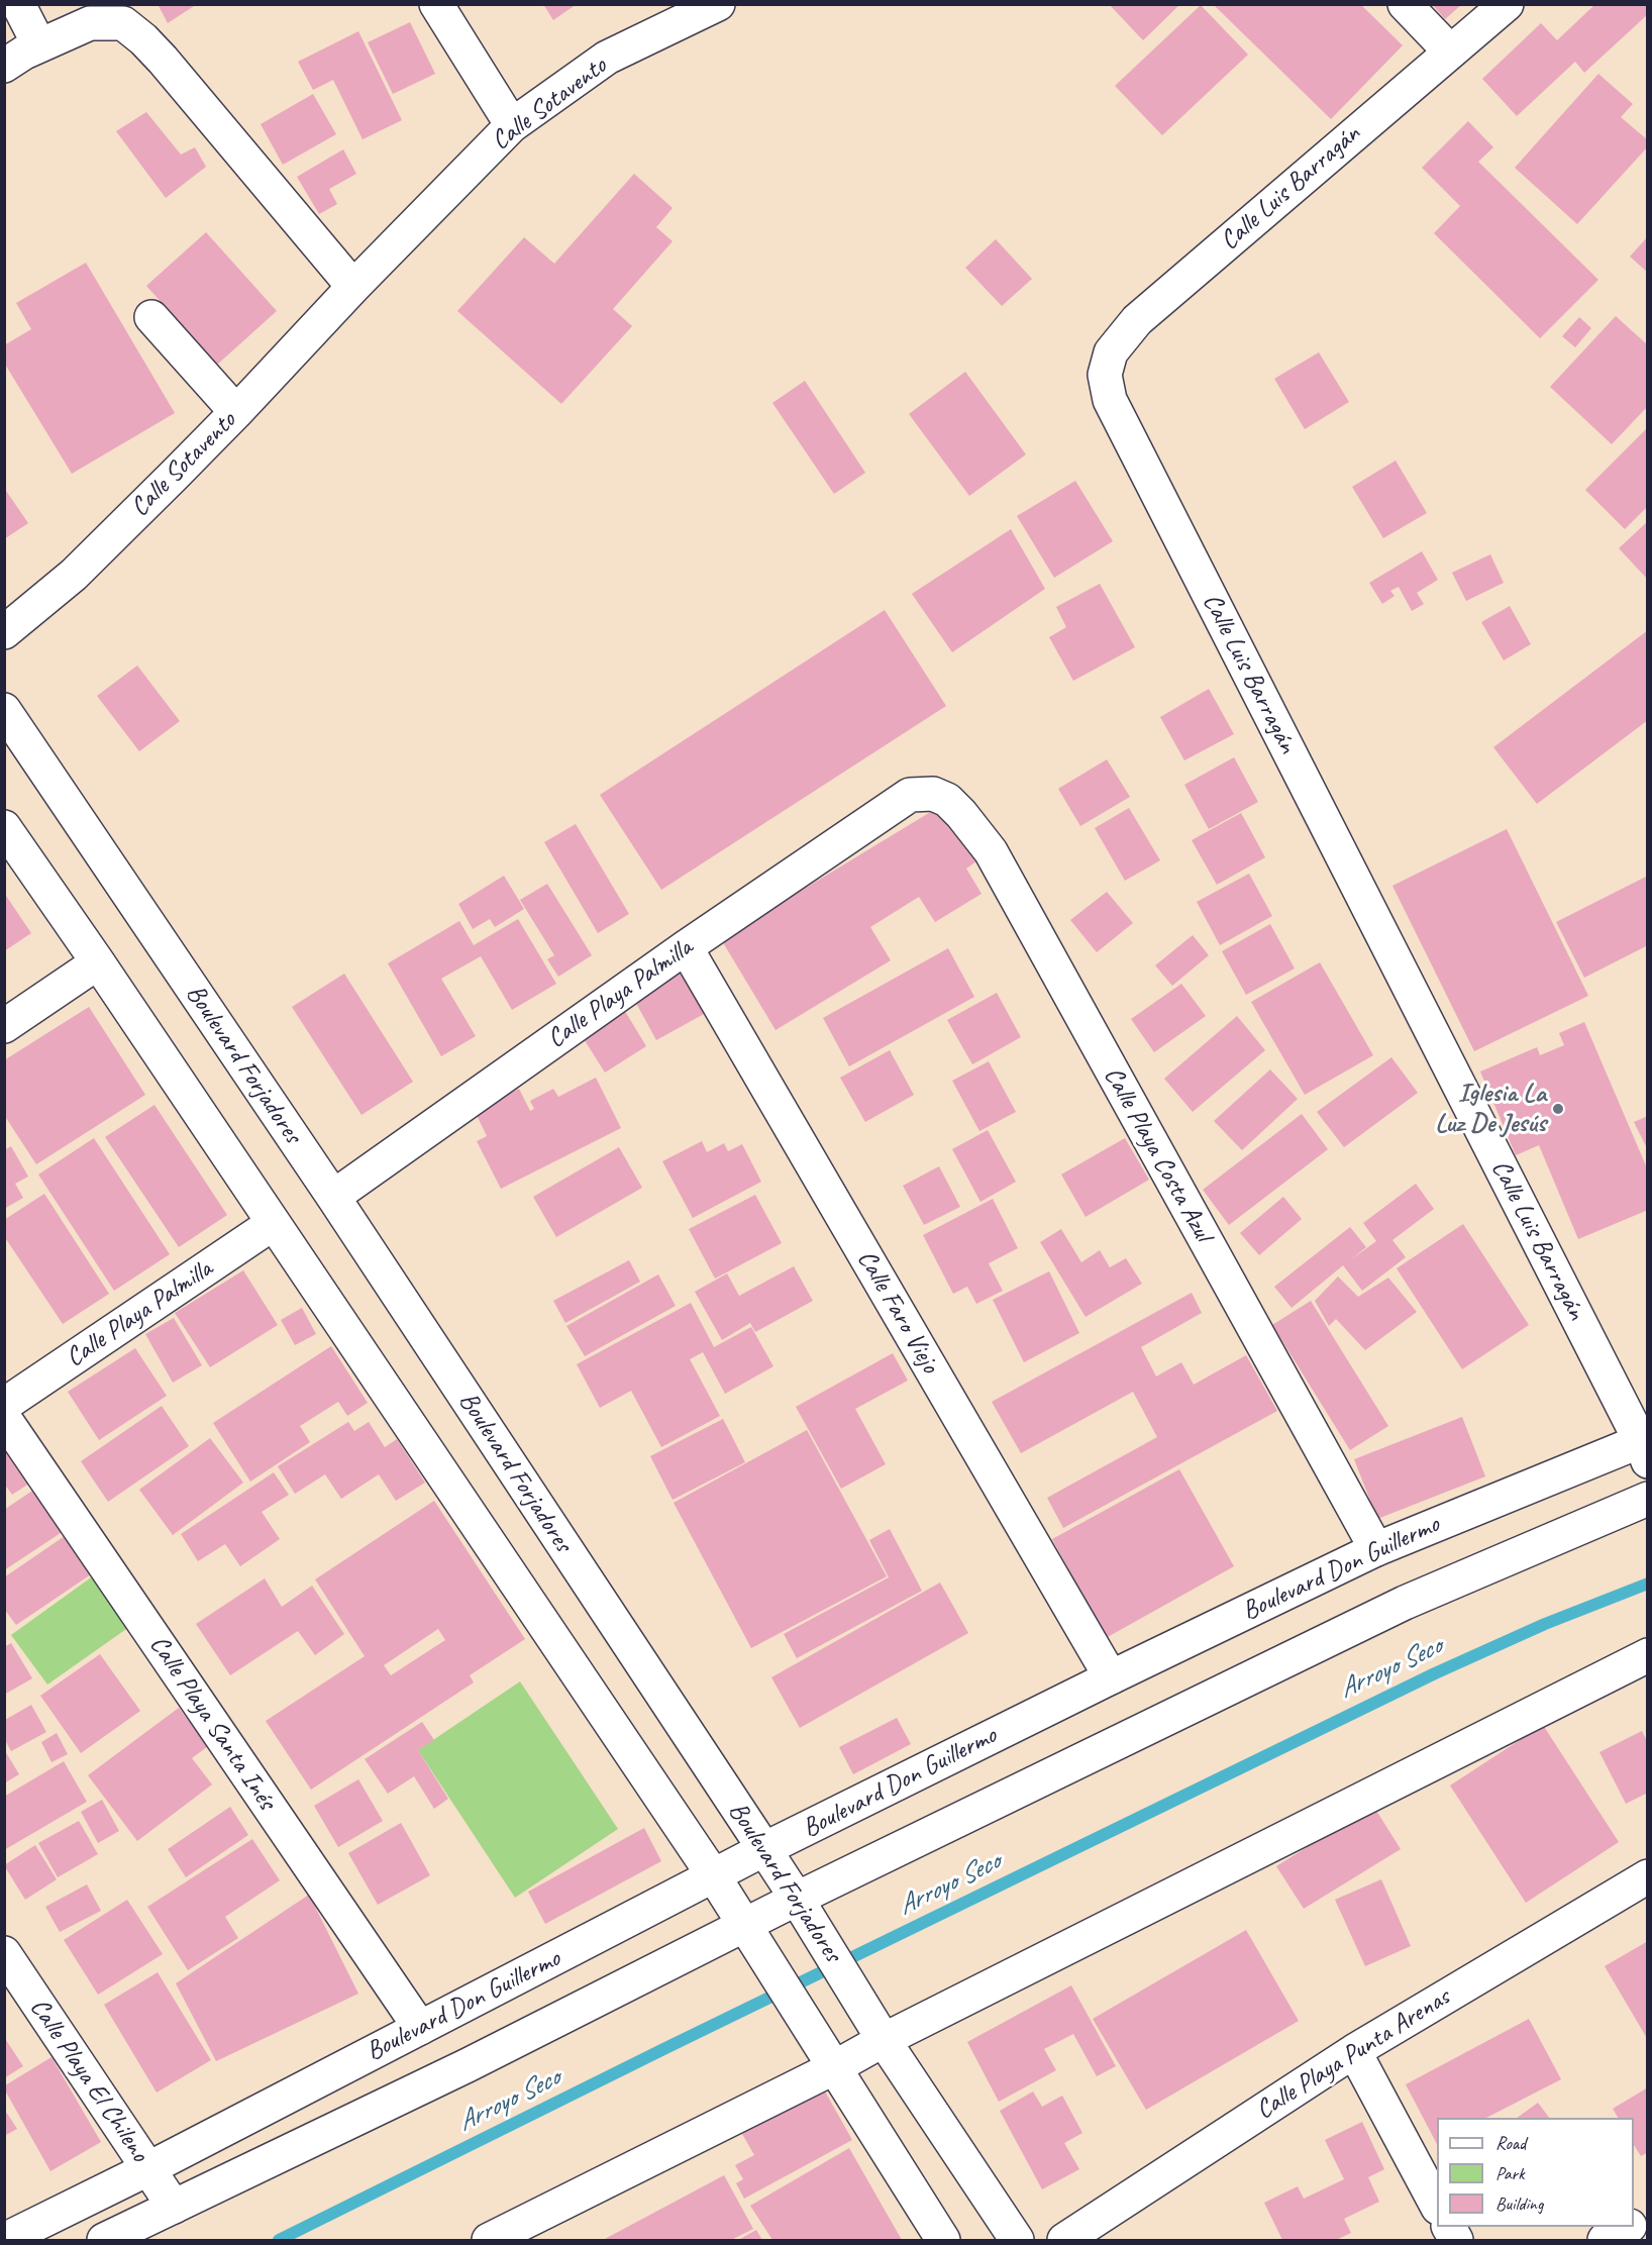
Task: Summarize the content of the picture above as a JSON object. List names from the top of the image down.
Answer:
{
  "streets": {
    "street": [
      "Calle Sotavento",
      "Calle Luis Barragán",
      "Calle Playa Palmilla",
      "Boulevard Forjadores",
      "Calle Playa Costa Azul",
      "Calle Faro Viejo",
      "Boulevard Don Guillermo",
      "Calle Playa Santa Inés",
      "Calle Playa Punta Arenas",
      "Calle Playa El Chileno"
    ]
  },
  "crossings": [
    ["Calle Luis Barragán", "Boulevard Don Guillermo"],
    ["Calle Playa Palmilla", "Boulevard Forjadores"],
    ["Calle Playa Palmilla", "Calle Playa Costa Azul"],
    ["Calle Playa Palmilla", "Calle Faro Viejo"],
    ["Boulevard Forjadores", "Boulevard Don Guillermo"],
    ["Calle Playa Costa Azul", "Boulevard Don Guillermo"],
    ["Calle Faro Viejo", "Boulevard Don Guillermo"],
    ["Boulevard Don Guillermo", "Calle Playa Santa Inés"],
    ["Boulevard Don Guillermo", "Calle Playa El Chileno"]
  ],
  "water": ["Arroyo Seco"],
  "places": ["Iglesia La Luz De Jesús"],
  "legend": ["Road", "Park", "Building"]
}
